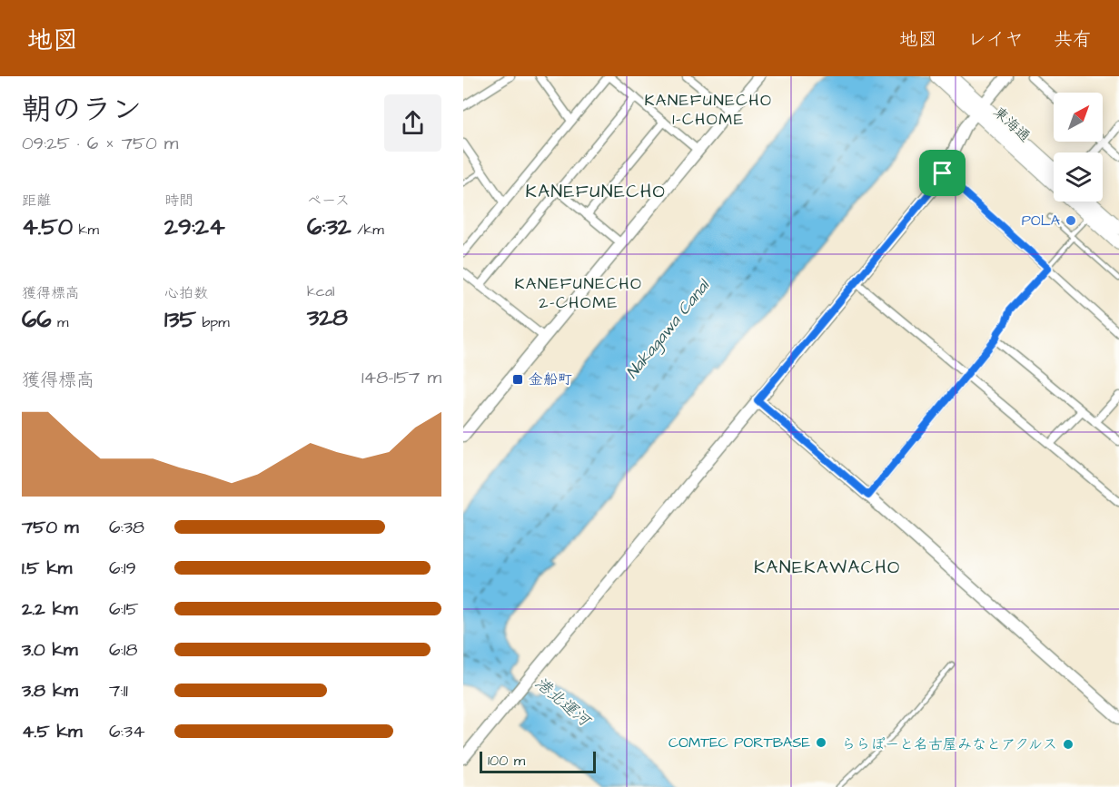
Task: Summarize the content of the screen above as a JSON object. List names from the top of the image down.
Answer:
{
  "streets": {
    "main road": ["東海通"]
  },
  "districts": [
    "KANEFUNECHO 1-CHOME",
    "KANEFUNECHO",
    "KANEFUNECHO 2-CHOME",
    "KANEKAWACHO"
  ],
  "water": ["Nakagawa Canal", "港北運河"],
  "places": {
    "other": ["POLA", "COMTEC PORTBASE", "ららぽーと名古屋みなとアクルス"],
    "transit": ["金船町"]
  },
  "scale_bar": "100 m",
  "north": "top right",
  "page": {
    "header": "地図",
    "nav": ["地図", "レイヤ", "共有"],
    "heading": ["朝のラン", "09:25 · 6 × 750 m"],
    "stats": [
      ["距離", "4.50 km"],
      ["時間", "29:24"],
      ["ペース", "6:32 /km"],
      ["獲得標高", "66 m"],
      ["心拍数", "135 bpm"],
      ["kcal", "328"]
    ],
    "chart": ["獲得標高", "148–157 m"],
    "list": [
      {
        "name": "750 m",
        "note": "6:38"
      },
      {
        "name": "1.5 km",
        "note": "6:19"
      },
      {
        "name": "2.2 km",
        "note": "6:15"
      },
      {
        "name": "3.0 km",
        "note": "6:18"
      },
      {
        "name": "3.8 km",
        "note": "7:11"
      },
      {
        "name": "4.5 km",
        "note": "6:34"
      }
    ],
    "scale": "100 m"
  }
}
